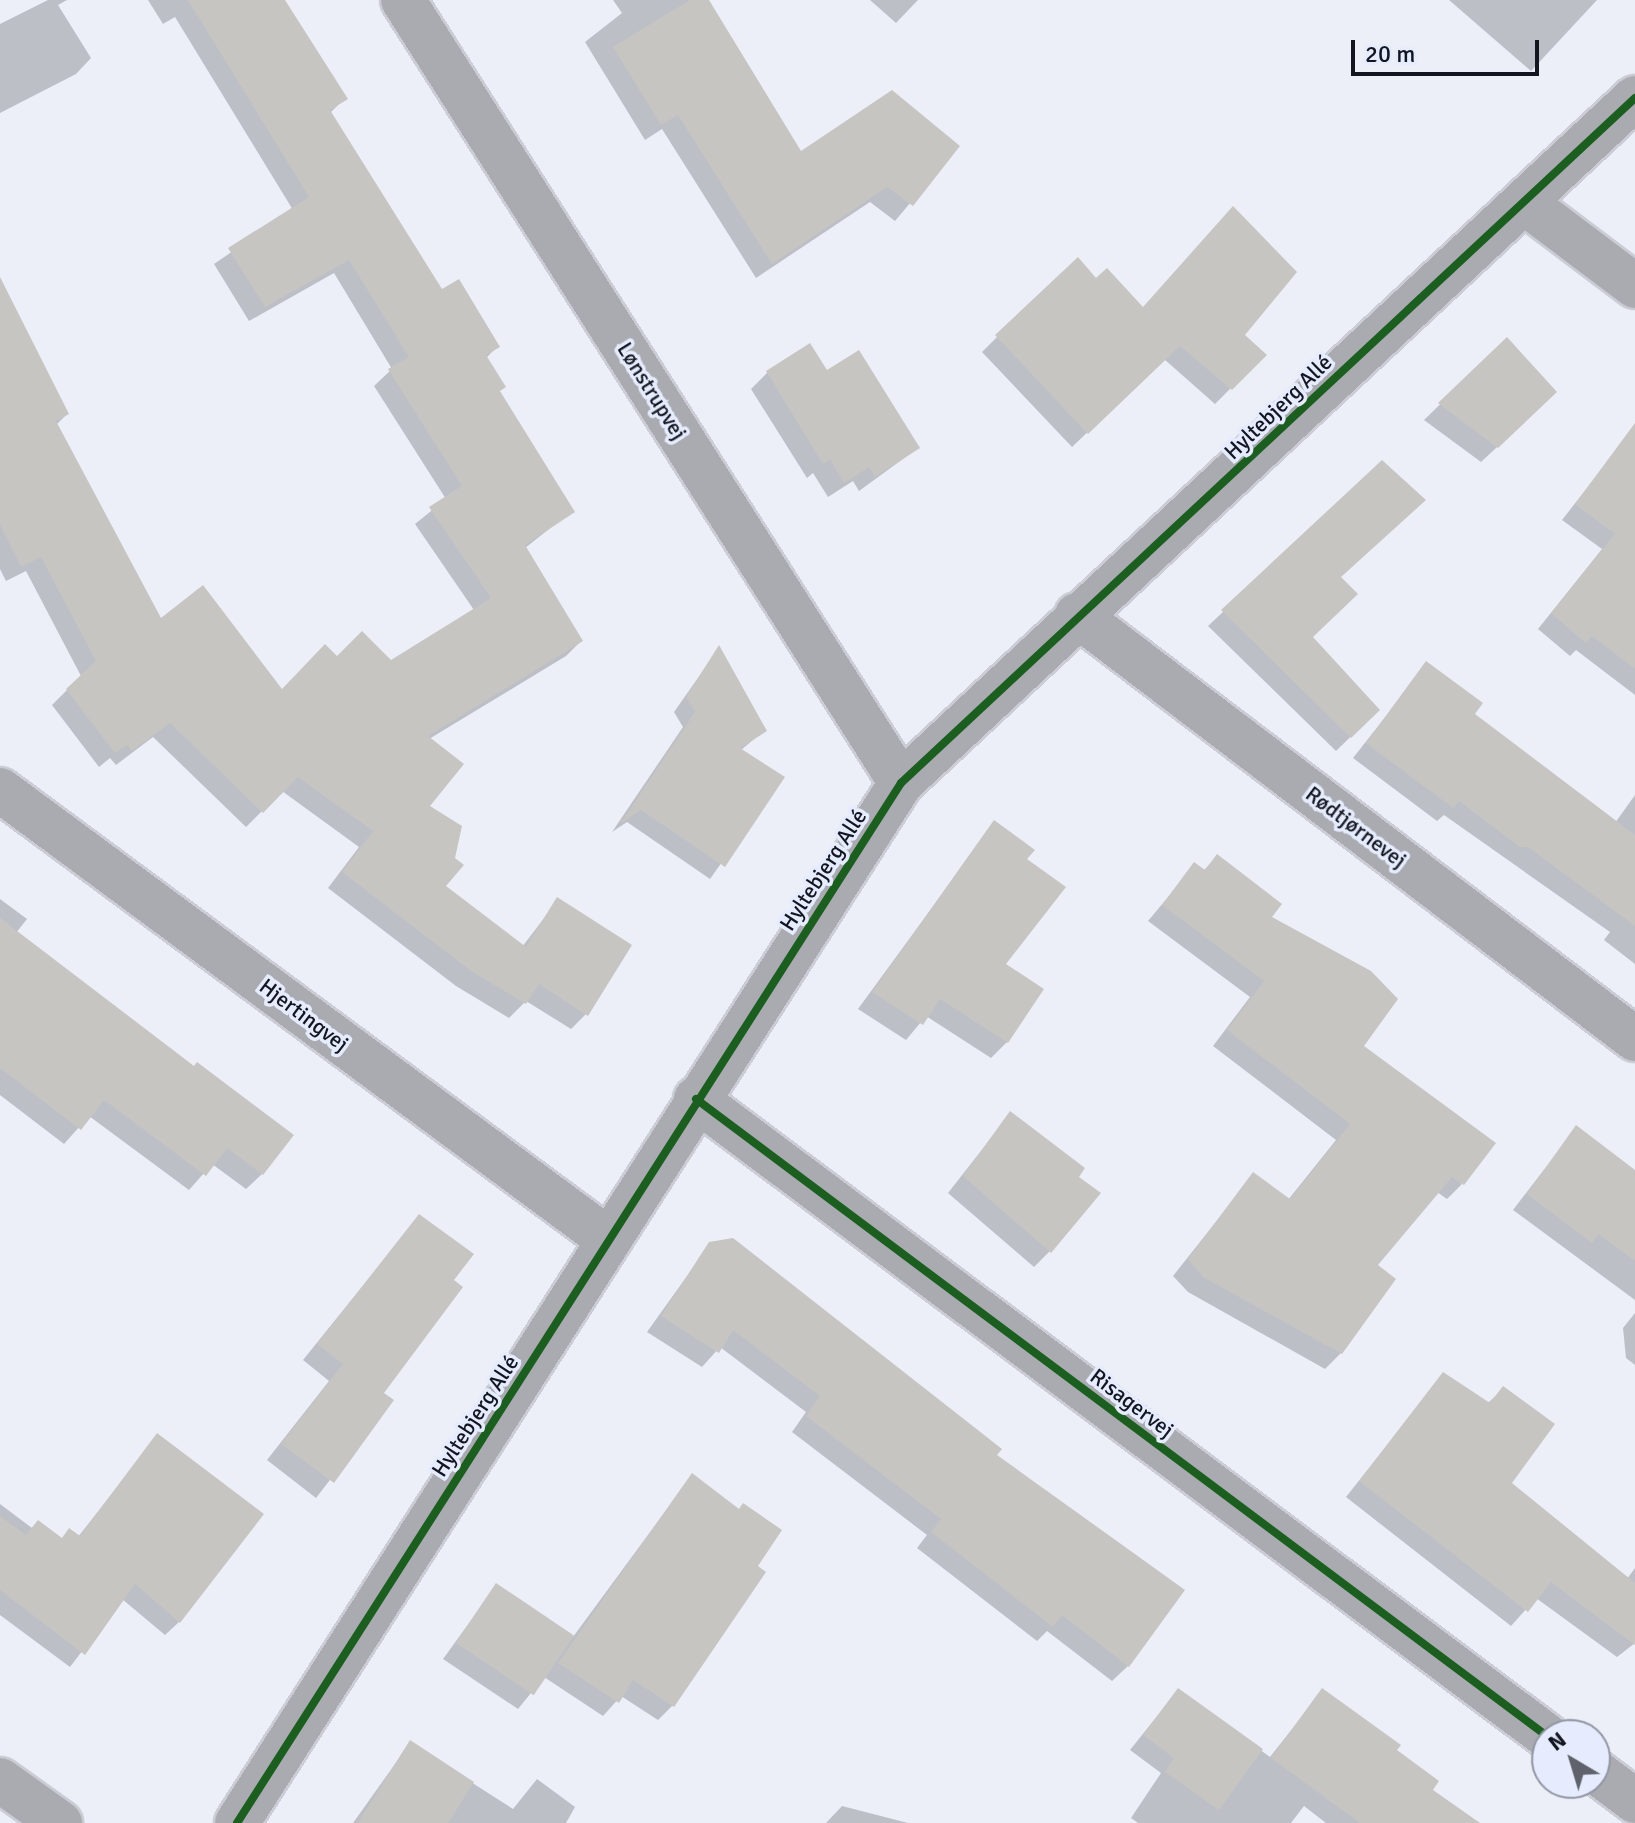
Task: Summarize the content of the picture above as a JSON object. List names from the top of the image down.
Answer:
{
  "streets": {
    "street": [
      "Lønstrupvej",
      "Hyltebjerg Allé",
      "Rødtjørnevej",
      "Hjertingvej",
      "Risagervej"
    ]
  },
  "crossings": [
    ["Lønstrupvej", "Hyltebjerg Allé"],
    ["Hyltebjerg Allé", "Rødtjørnevej"],
    ["Hyltebjerg Allé", "Hjertingvej"],
    ["Hyltebjerg Allé", "Risagervej"]
  ],
  "scale_bar": "20 m",
  "north": "top left"
}
